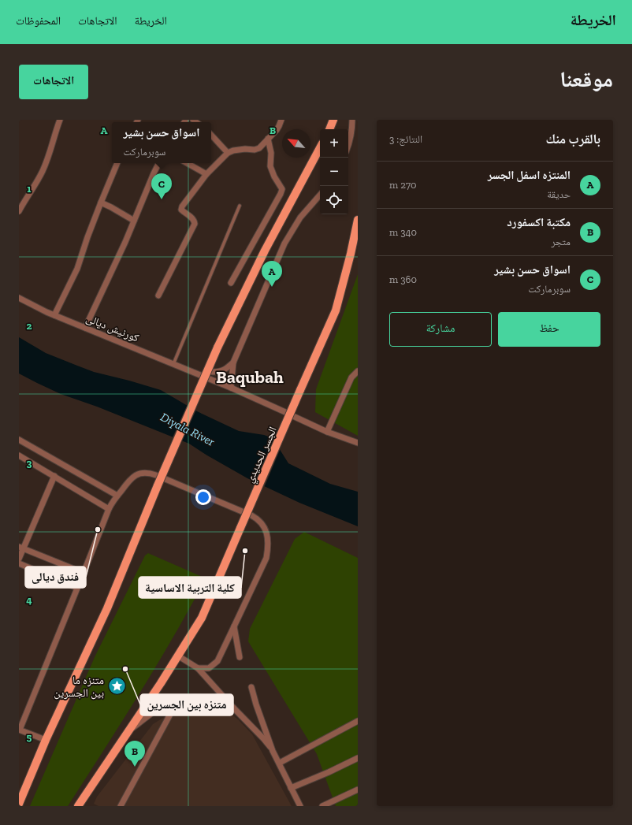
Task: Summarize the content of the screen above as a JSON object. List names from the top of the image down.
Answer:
{
  "streets": {
    "main road": ["الجسر الحديدي"],
    "street": ["كورنيش ديالى"]
  },
  "districts": ["Baqubah"],
  "water": ["Diyala River"],
  "places": {
    "other": ["فندق ديالى", "كلية التربية الاساسية", "متنزه بين الجسرين"],
    "place": ["متنزه ما بين الجسرين"]
  },
  "north": "top left",
  "page": {
    "header": "الخريطة",
    "nav": ["الخريطة", "الاتجاهات", "المحفوظات"],
    "title": "موقعنا",
    "buttons": [
      "الاتجاهات",
      ["حفظ", "مشاركة"]
    ],
    "heading": ["بالقرب منك", "النتائج: 3"],
    "popup": ["اسواق حسن بشير", "سوبرماركت"],
    "map_buttons": ["+", "−"],
    "list": [
      {
        "mark": "A",
        "name": "المنتزه اسفل الجسر",
        "note": "حديقة",
        "value": "270 m"
      },
      {
        "mark": "B",
        "name": "مكتبة اكسفورد",
        "note": "متجر",
        "value": "340 m"
      },
      {
        "mark": "C",
        "name": "اسواق حسن بشير",
        "note": "سوبرماركت",
        "value": "360 m"
      }
    ],
    "pins": ["C", "A", "B"]
  },
  "grid": {
    "columns": ["A", "B"],
    "rows": [
      "1",
      "2",
      "3",
      "4",
      "5"
    ]
  }
}
